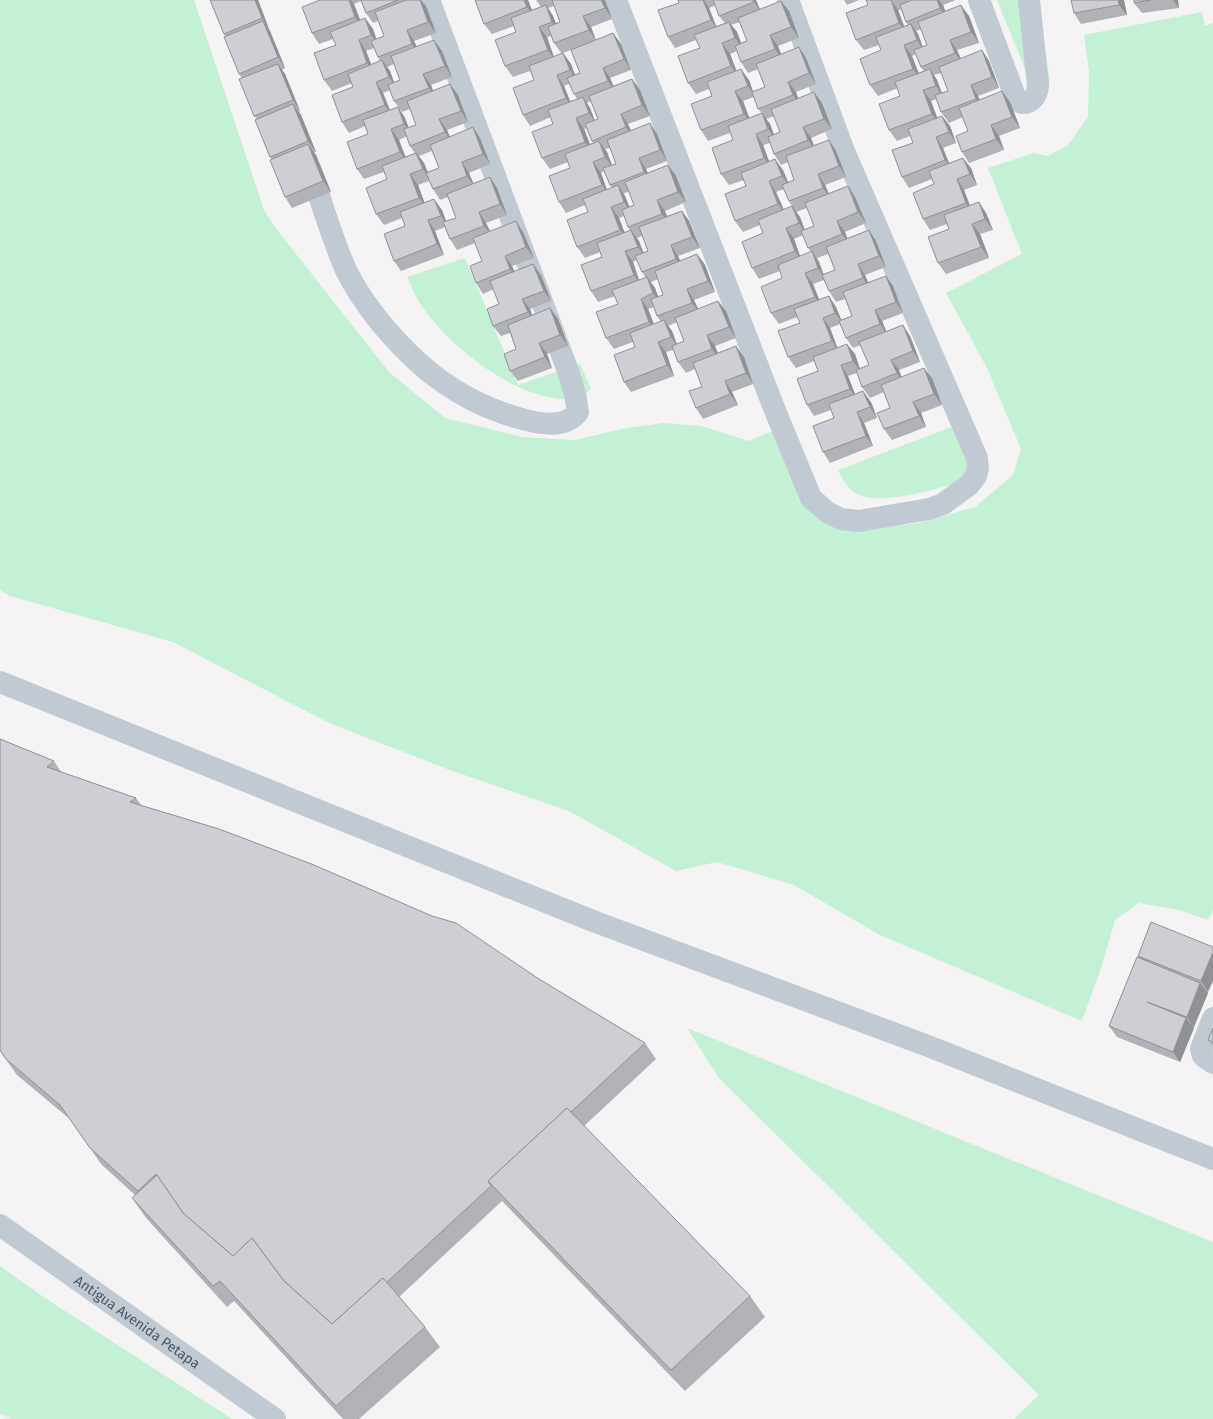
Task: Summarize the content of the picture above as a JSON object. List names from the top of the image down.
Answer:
{
  "streets": {
    "street": ["Antigua Avenida Petapa"]
  }
}
